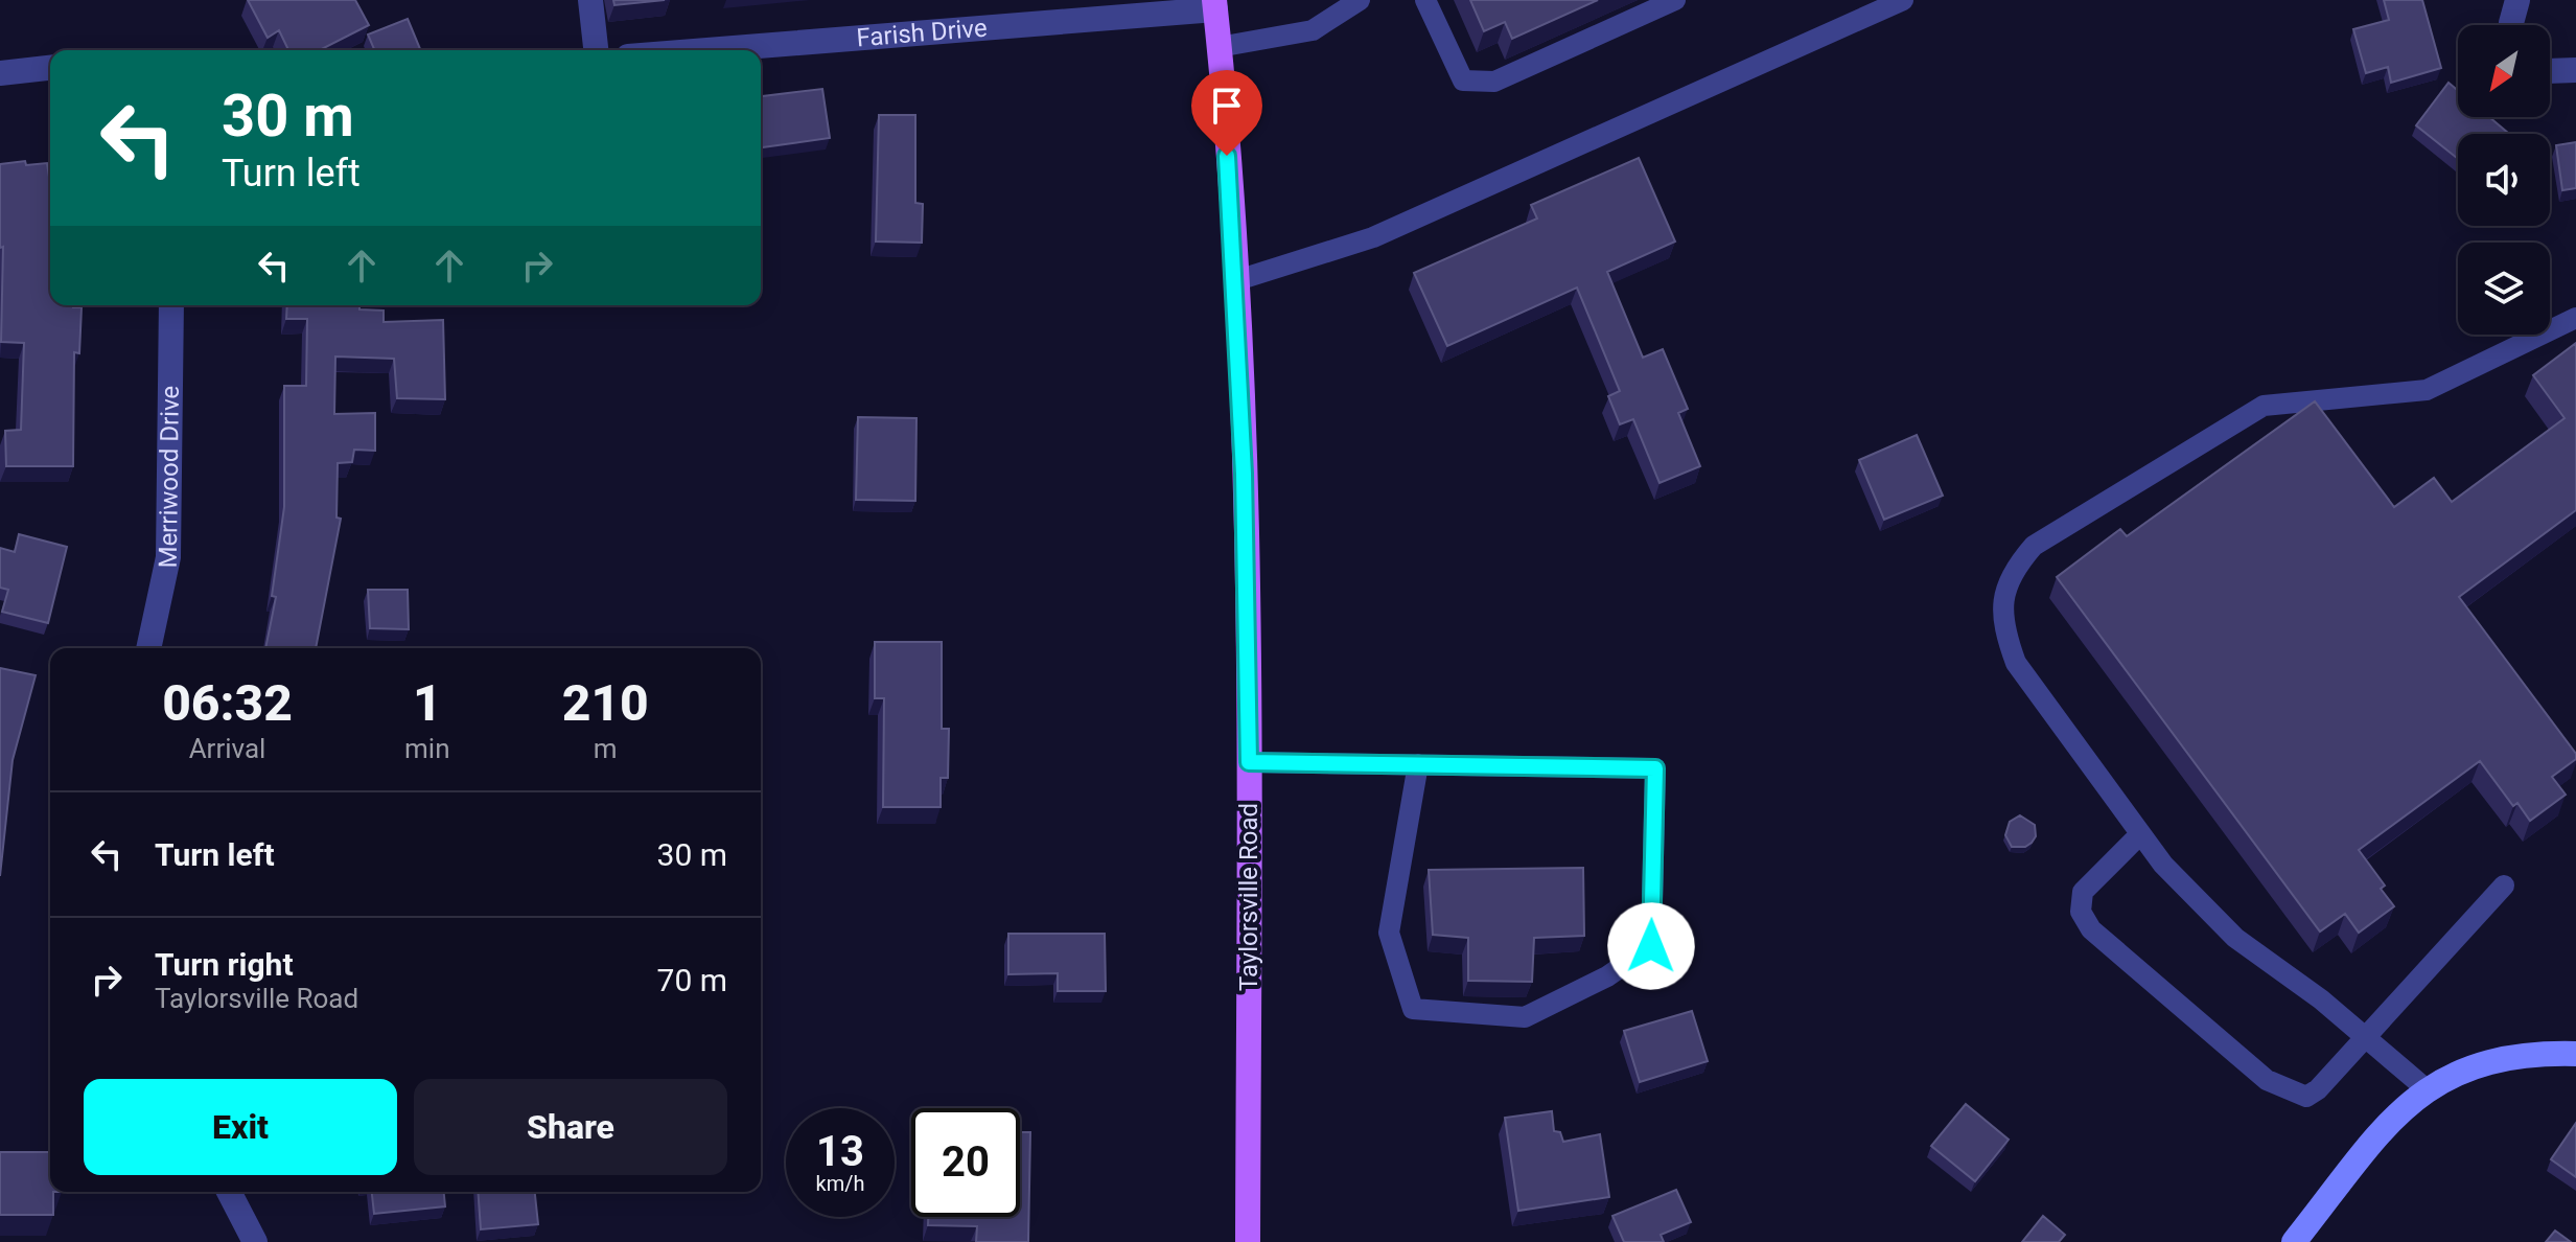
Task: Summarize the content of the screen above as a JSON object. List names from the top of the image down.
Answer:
{
  "streets": {
    "main road": ["Taylorsville Road"],
    "street": ["Farish Drive", "Merriwood Drive"]
  },
  "crossings": [
    ["Farish Drive", "Taylorsville Road"]
  ],
  "north": "bottom left",
  "page": {
    "turn": ["30 m", "Turn left"],
    "eta": [
      "06:32",
      "Arrival",
      "1",
      "min",
      "210",
      "m"
    ],
    "list": [
      {
        "name": "Turn left",
        "value": "30 m"
      },
      {
        "name": "Turn right",
        "note": "Taylorsville Road",
        "value": "70 m"
      }
    ],
    "buttons": ["Exit", "Share"],
    "speed": "13 km/h",
    "limit": "20"
  }
}
